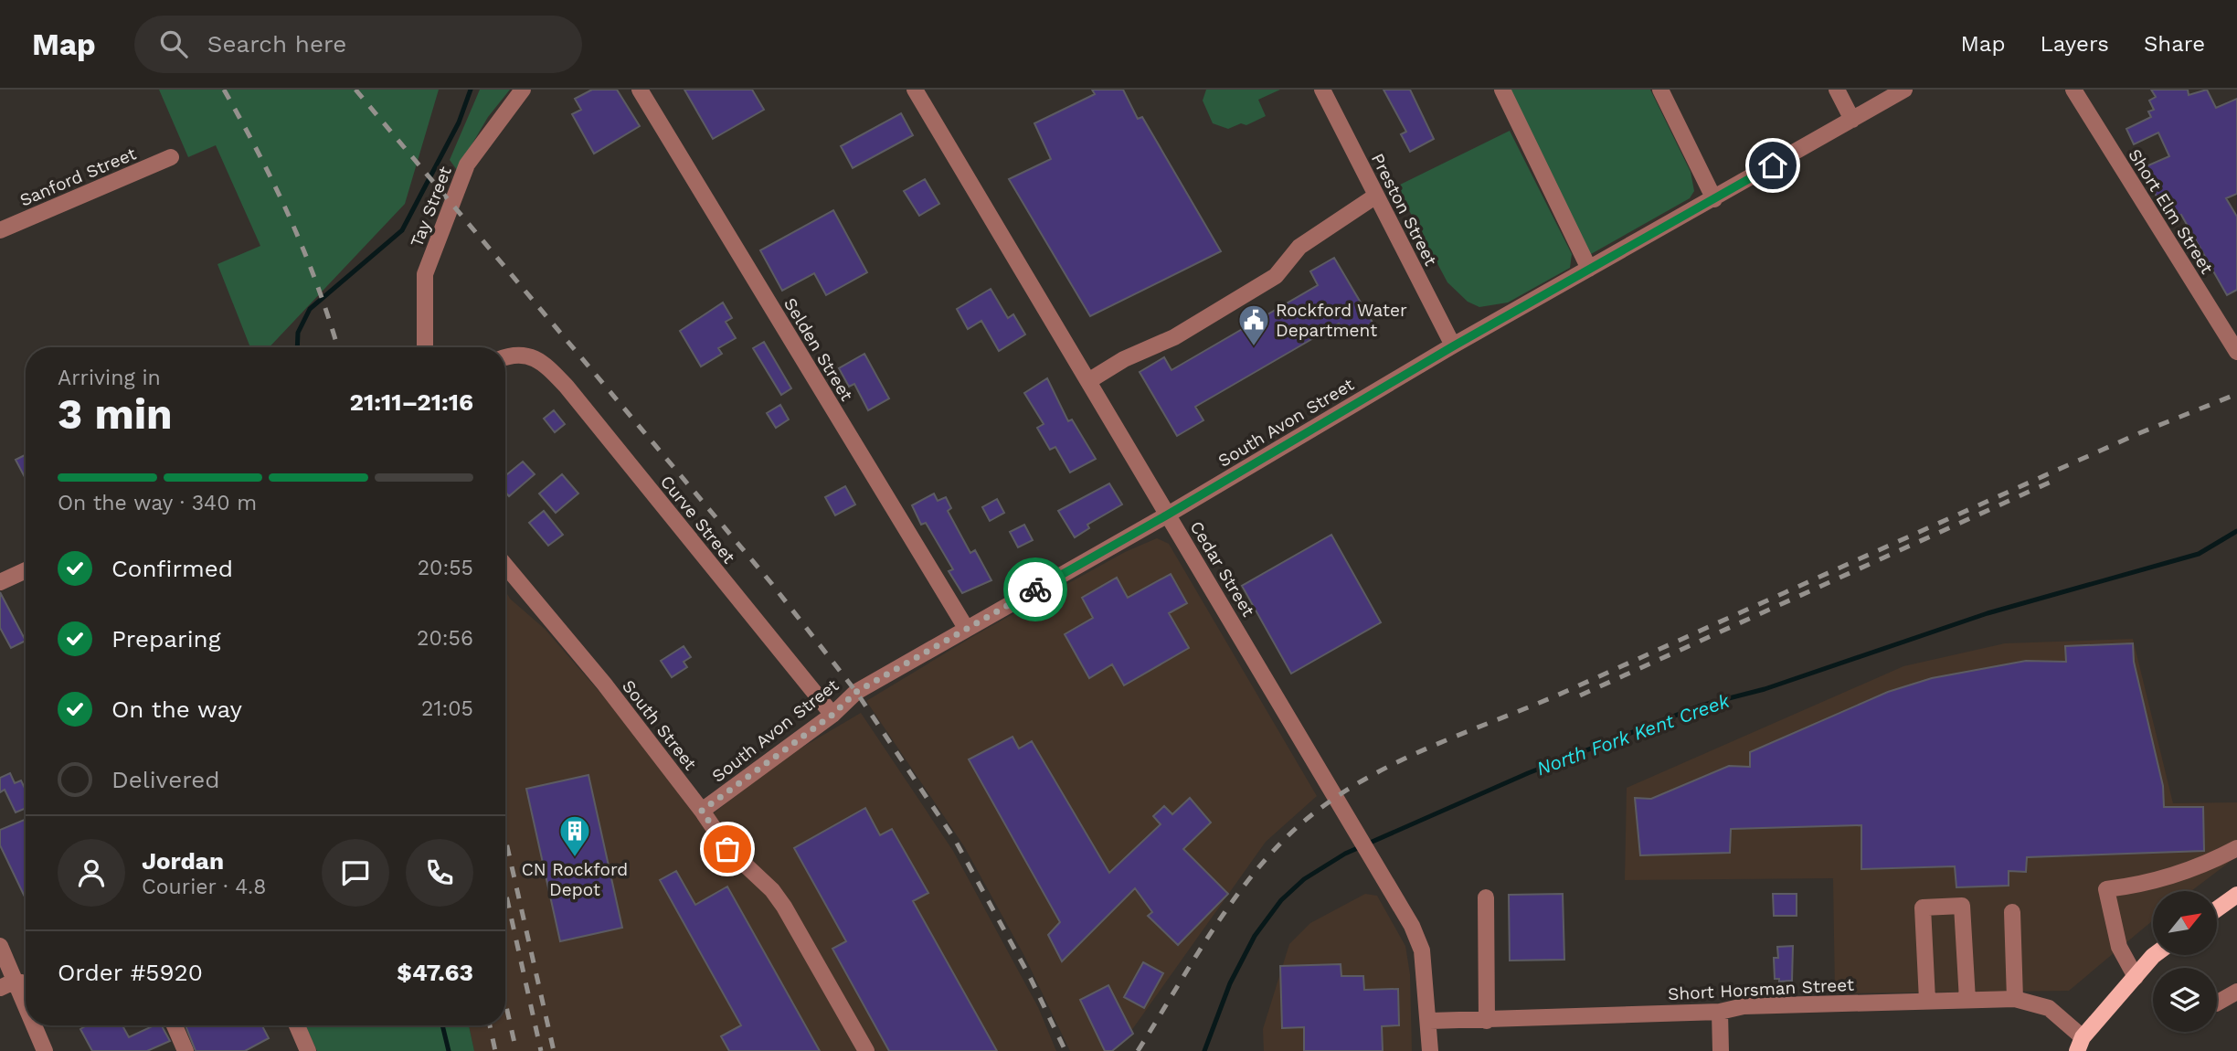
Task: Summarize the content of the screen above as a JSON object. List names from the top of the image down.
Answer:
{
  "streets": {
    "street": [
      "Sanford Street",
      "Tay Street",
      "Preston Street",
      "Short Elm Street",
      "Selden Street",
      "South Avon Street",
      "Curve Street",
      "Cedar Street",
      "South Street",
      "Short Horsman Street"
    ]
  },
  "crossings": [
    ["Preston Street", "South Avon Street"],
    ["Selden Street", "South Avon Street"],
    ["South Avon Street", "Curve Street"],
    ["South Avon Street", "Cedar Street"],
    ["South Avon Street", "South Street"],
    ["Cedar Street", "Short Horsman Street"]
  ],
  "water": ["North Fork Kent Creek"],
  "places": {
    "public building": ["Rockford Water Department"],
    "building": ["CN Rockford Depot"]
  },
  "north": "top right",
  "page": {
    "header": "Map",
    "search": "Search here",
    "nav": ["Map", "Layers", "Share"],
    "heading": ["3 min", "Arriving in", "21:11–21:16"],
    "panel": [
      "Jordan",
      "Courier · 4.8",
      "Order #5920",
      "$47.63"
    ],
    "bar": "On the way · 340 m",
    "list": [
      ["Confirmed", "20:55"],
      ["Preparing", "20:56"],
      ["On the way", "21:05"],
      "Delivered"
    ]
  }
}
